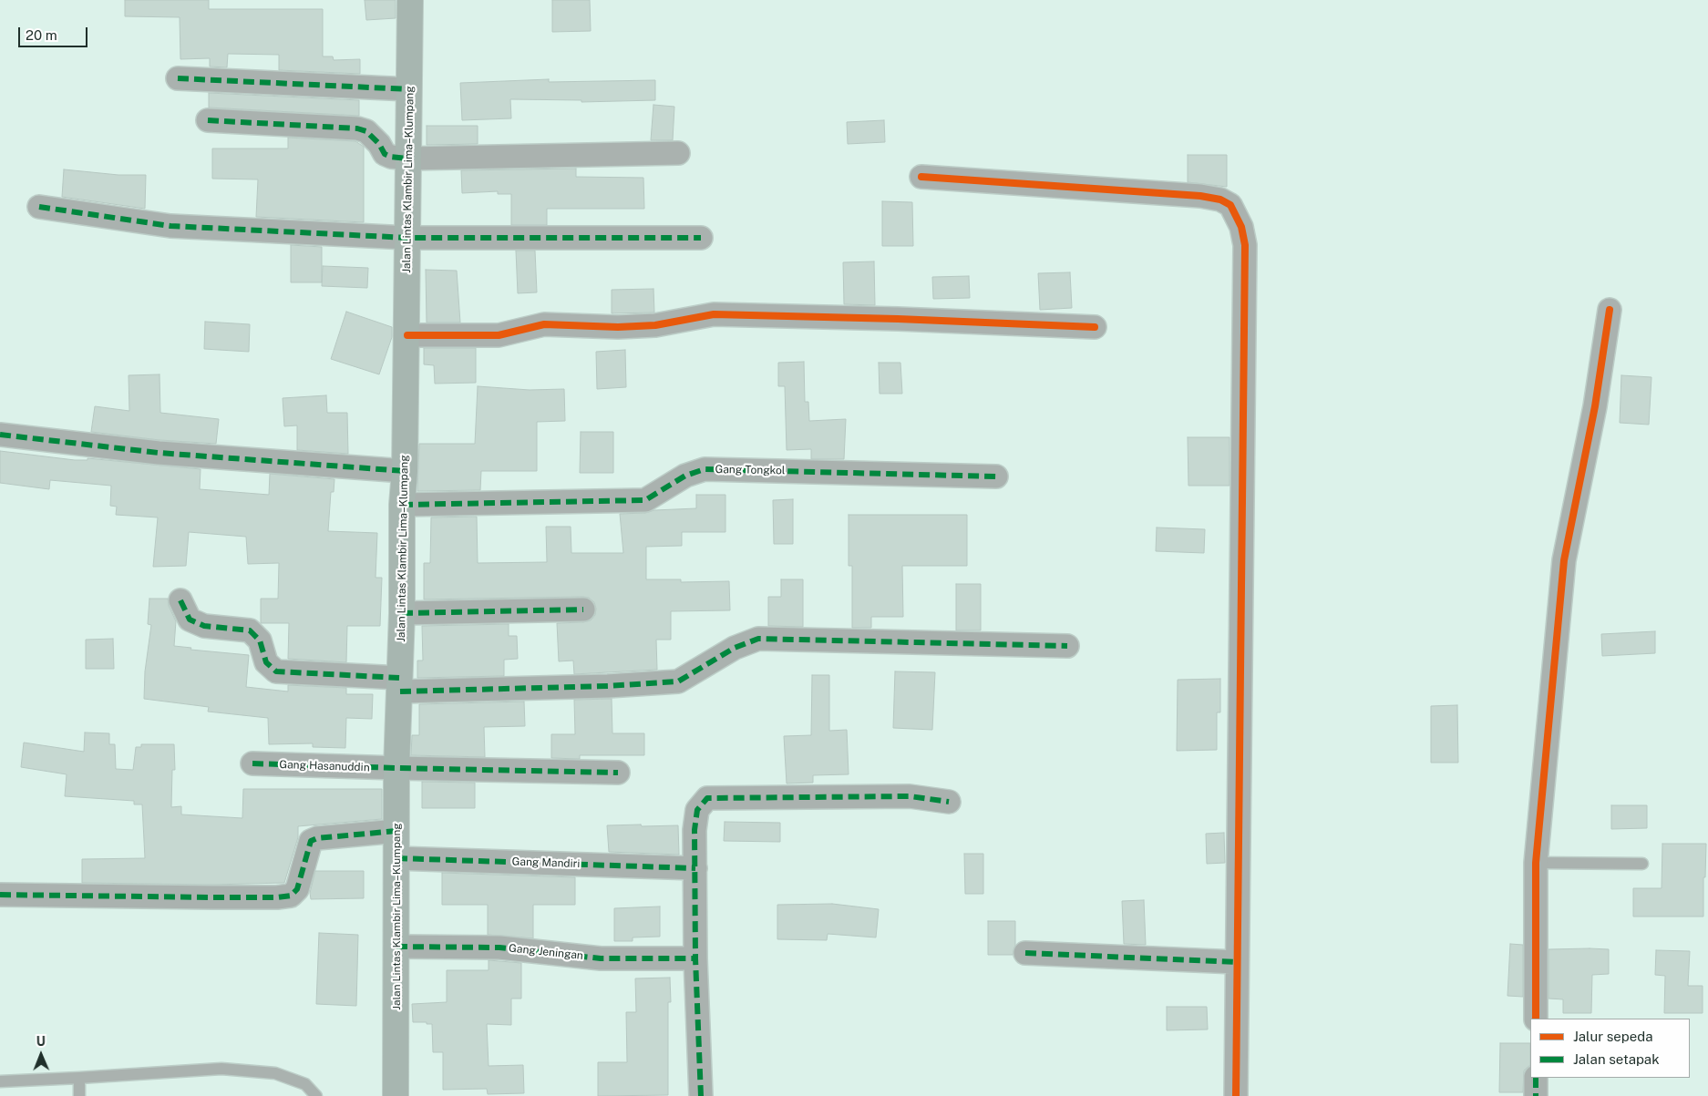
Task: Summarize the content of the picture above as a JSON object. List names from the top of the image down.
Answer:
{
  "streets": {
    "main road": ["Jalan Lintas Klambir Lima–Klumpang"],
    "street": [
      "Gang Tongkol",
      "Gang Hasanuddin",
      "Gang Mandiri",
      "Gang Jeningan"
    ]
  },
  "crossings": [
    ["Jalan Lintas Klambir Lima–Klumpang", "Gang Tongkol"],
    ["Jalan Lintas Klambir Lima–Klumpang", "Gang Hasanuddin"],
    ["Jalan Lintas Klambir Lima–Klumpang", "Gang Mandiri"],
    ["Jalan Lintas Klambir Lima–Klumpang", "Gang Jeningan"]
  ],
  "legend": ["Jalur sepeda", "Jalan setapak"],
  "scale_bar": "20 m",
  "north": "top"
}
